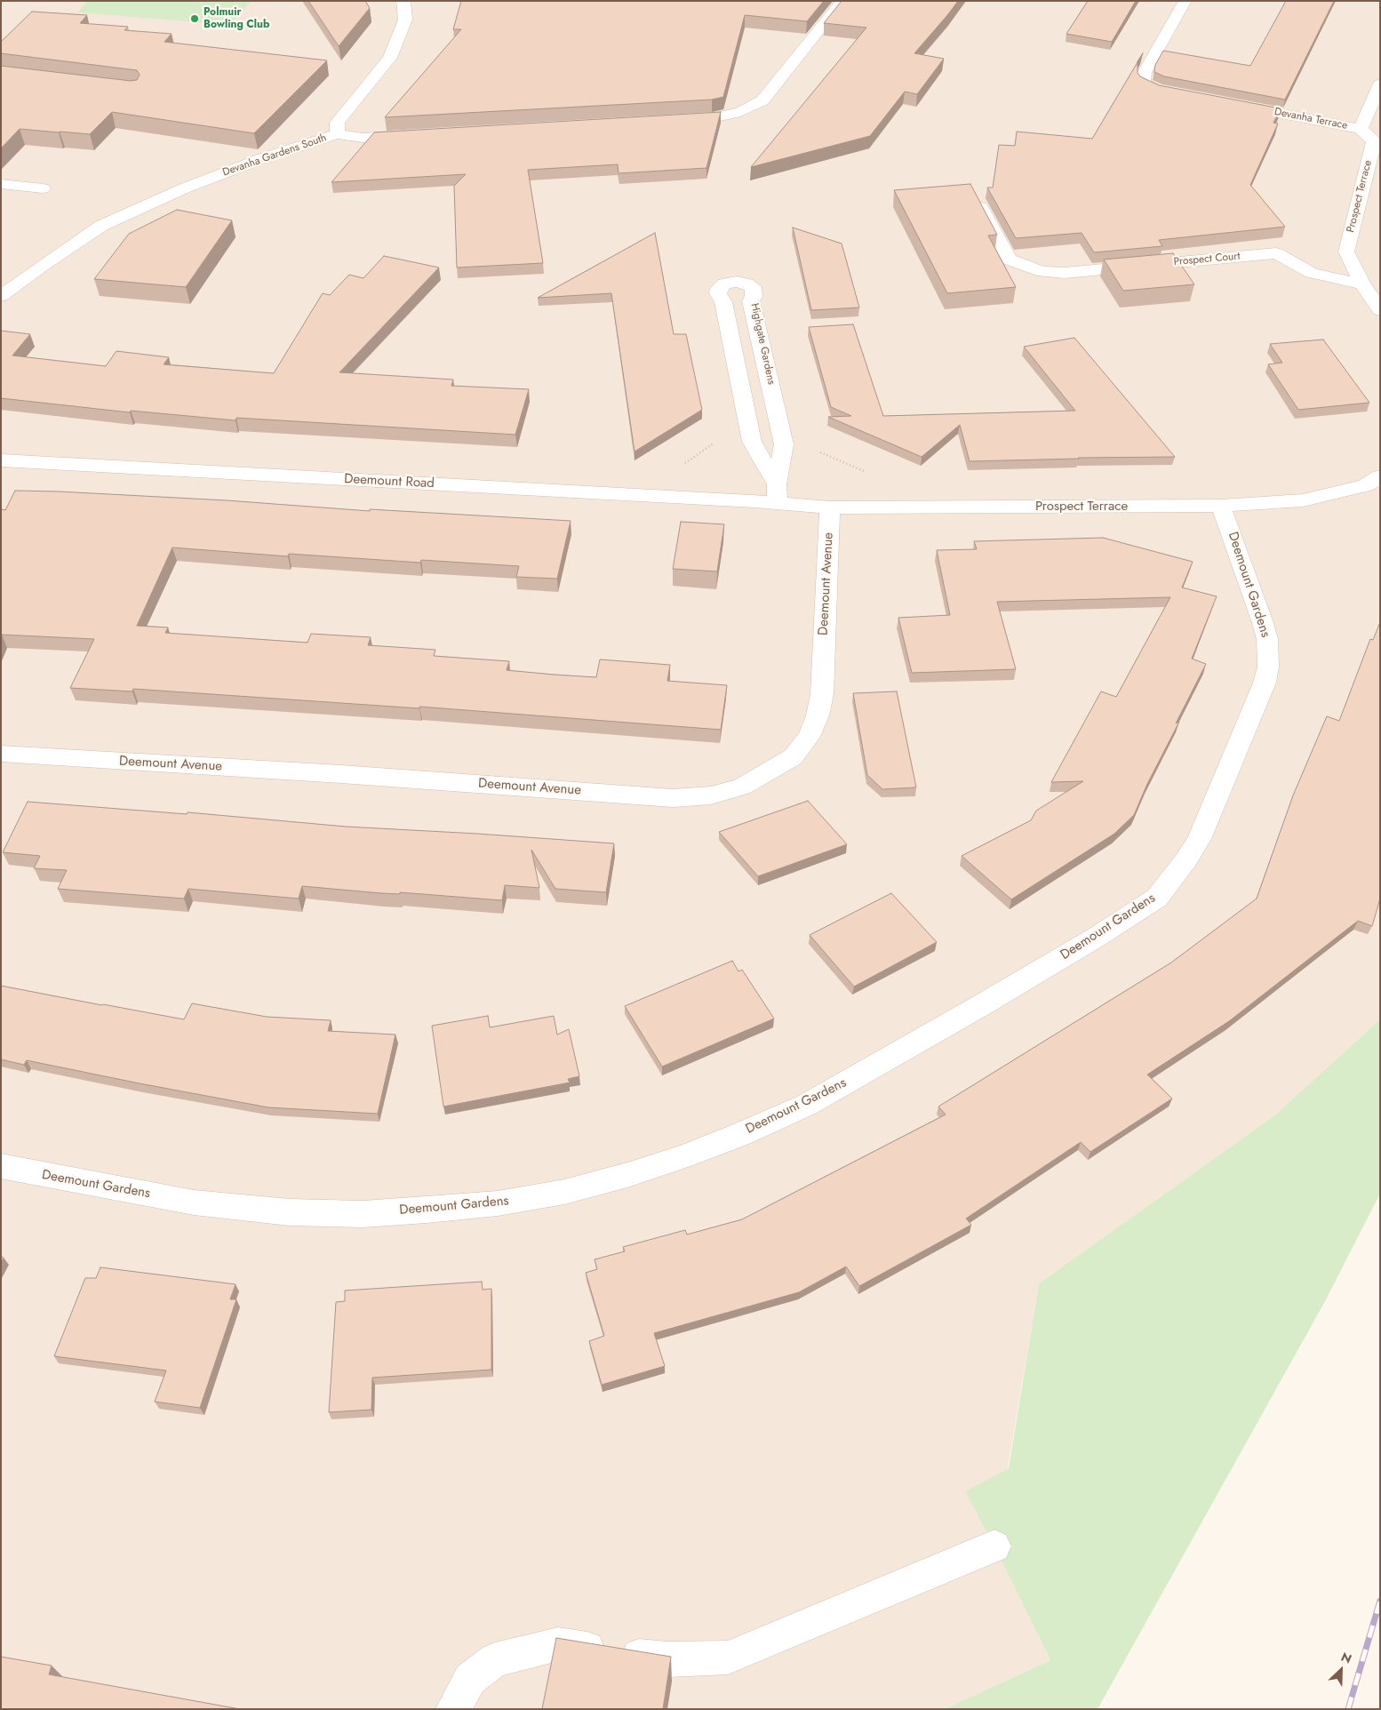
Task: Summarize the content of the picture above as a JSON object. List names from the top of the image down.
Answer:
{
  "streets": {
    "street": [
      "Devanha Terrace",
      "Devanha Gardens South",
      "Prospect Terrace",
      "Prospect Court",
      "Highgate Gardens",
      "Deemount Road",
      "Deemount Avenue",
      "Deemount Gardens"
    ]
  },
  "crossings": [
    ["Devanha Terrace", "Prospect Terrace"],
    ["Prospect Terrace", "Prospect Court"],
    ["Prospect Terrace", "Highgate Gardens"],
    ["Prospect Terrace", "Deemount Road"],
    ["Prospect Terrace", "Deemount Avenue"],
    ["Prospect Terrace", "Deemount Gardens"],
    ["Highgate Gardens", "Deemount Road"]
  ],
  "places": ["Polmuir Bowling Club"],
  "north": "top right"
}
